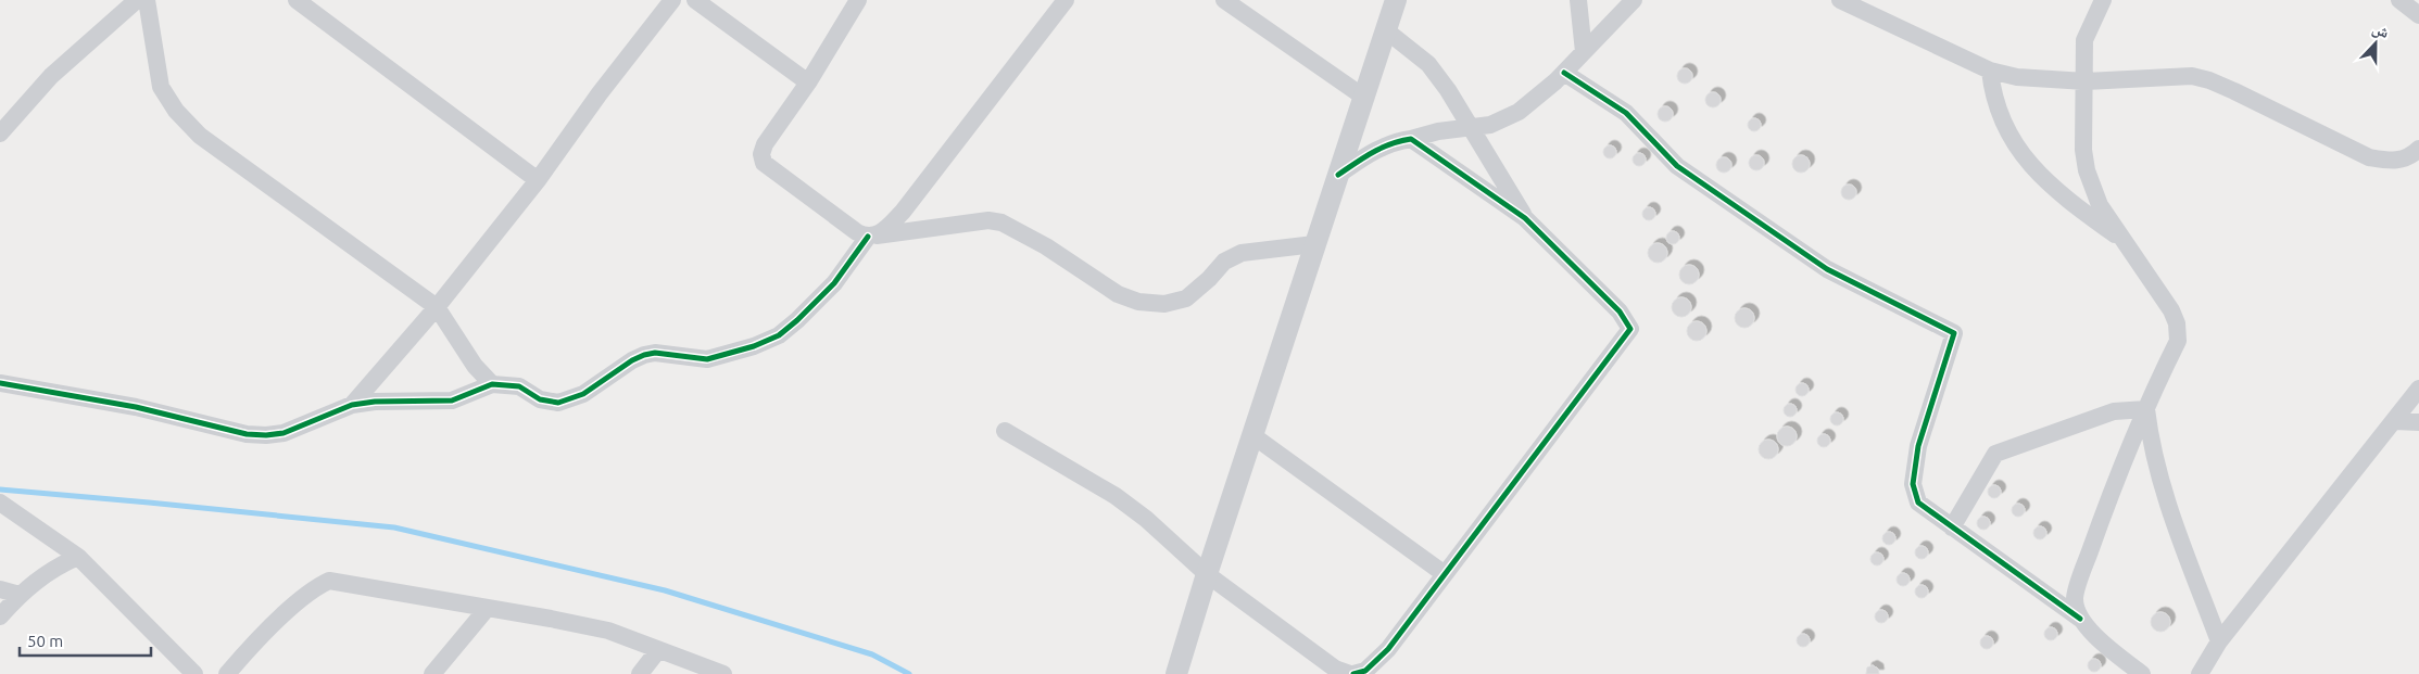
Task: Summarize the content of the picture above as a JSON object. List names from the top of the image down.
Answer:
{
  "scale_bar": "50 m",
  "north": "top"
}
